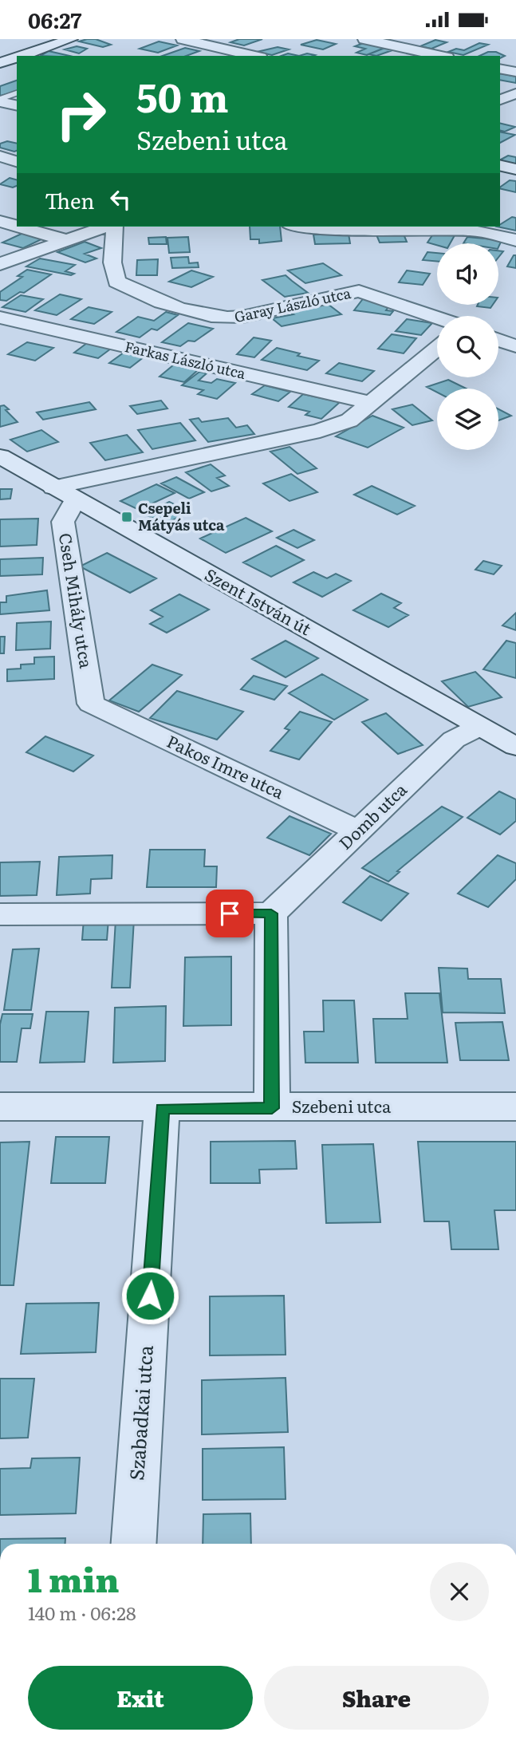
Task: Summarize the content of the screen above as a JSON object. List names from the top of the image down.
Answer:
{
  "streets": {
    "street": [
      "Garay László utca",
      "Farkas László utca",
      "Cseh Mihály utca",
      "Szent István út",
      "Pakos Imre utca",
      "Domb utca",
      "Szebeni utca",
      "Szabadkai utca"
    ]
  },
  "crossings": [
    ["Cseh Mihály utca", "Szent István út"],
    ["Cseh Mihály utca", "Pakos Imre utca"],
    ["Szent István út", "Domb utca"],
    ["Pakos Imre utca", "Domb utca"],
    ["Szebeni utca", "Szabadkai utca"]
  ],
  "places": {
    "transit": ["Csepeli Mátyás utca"]
  },
  "page": {
    "status": "06:27",
    "turn": ["50 m", "Szebeni utca"],
    "then": "Then",
    "heading": ["1 min", "140 m · 06:28"],
    "buttons": ["Exit", "Share"]
  }
}
